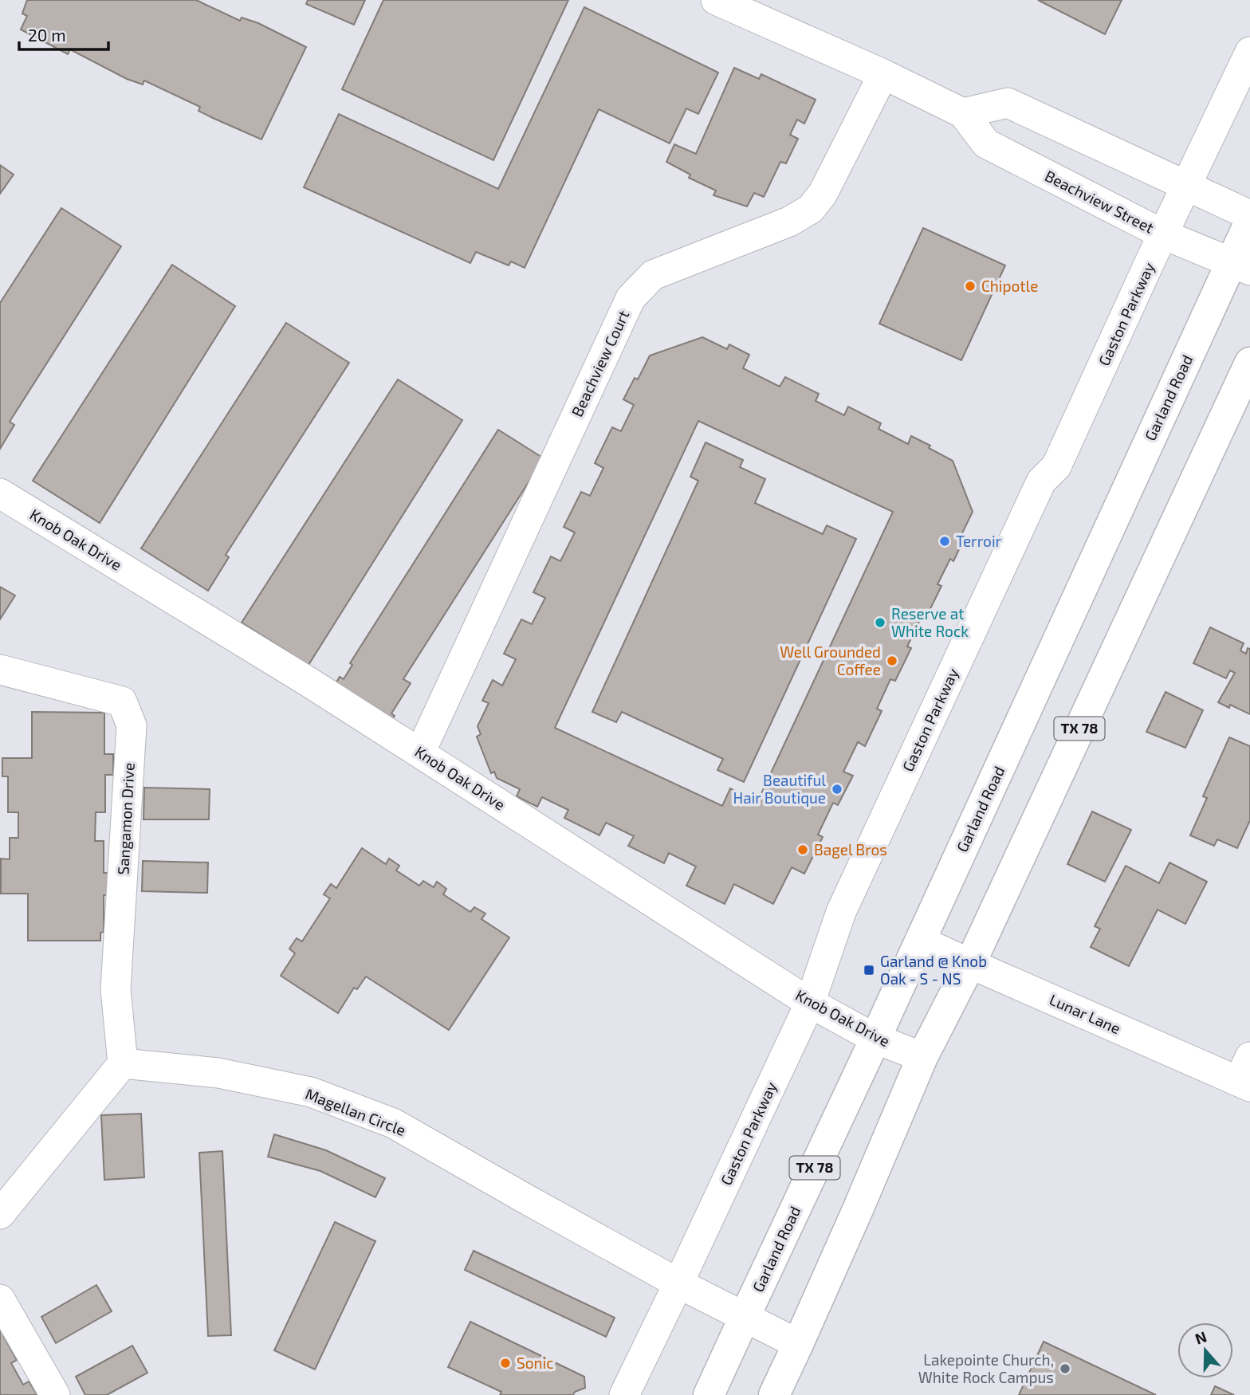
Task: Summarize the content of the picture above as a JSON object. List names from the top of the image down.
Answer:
{
  "streets": {
    "main road": ["Garland Road", "TX 78"],
    "street": [
      "Beachview Street",
      "Gaston Parkway",
      "Beachview Court",
      "Knob Oak Drive",
      "Sangamon Drive",
      "Lunar Lane",
      "Magellan Circle"
    ]
  },
  "crossings": [
    ["Beachview Street", "Gaston Parkway"],
    ["Beachview Street", "Beachview Court"],
    ["Beachview Street", "Garland Road"],
    ["Gaston Parkway", "Knob Oak Drive"],
    ["Gaston Parkway", "Magellan Circle"],
    ["Beachview Court", "Knob Oak Drive"],
    ["Garland Road", "Knob Oak Drive"],
    ["Garland Road", "Lunar Lane"],
    ["Garland Road", "Magellan Circle"],
    ["Knob Oak Drive", "TX 78"],
    ["TX 78", "Lunar Lane"],
    ["TX 78", "Magellan Circle"],
    ["Sangamon Drive", "Magellan Circle"]
  ],
  "places": {
    "other": [
      "Chipotle",
      "Terroir",
      "Reserve at White Rock",
      "Well Grounded Coffee",
      "Beautiful Hair Boutique",
      "Bagel Bros",
      "Sonic",
      "Lakepointe Church, White Rock Campus"
    ],
    "transit": ["Garland @ Knob Oak - S - NS"]
  },
  "scale_bar": "20 m",
  "north": "top"
}
